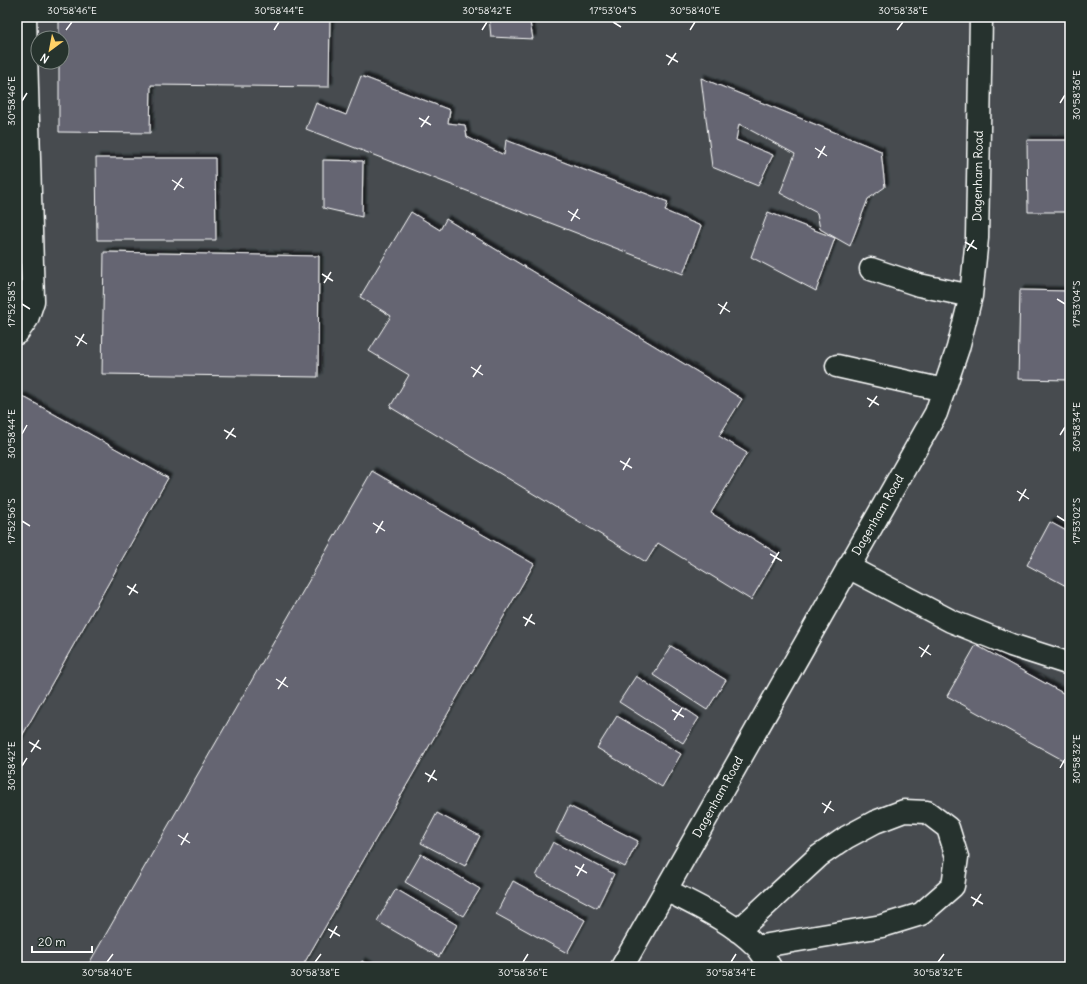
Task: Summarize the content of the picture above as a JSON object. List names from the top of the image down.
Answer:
{
  "streets": {
    "street": ["Dagenham Road"]
  },
  "scale_bar": "20 m",
  "north": "bottom left",
  "coordinates": [
    "30°58'46\"E",
    "30°58'44\"E",
    "30°58'42\"E",
    "17°53'04\"S",
    "30°58'40\"E",
    "30°58'38\"E",
    "30°58'36\"E",
    "17°52'58\"S",
    "30°58'34\"E",
    "17°52'56\"S",
    "17°53'02\"S",
    "30°58'32\"E"
  ]
}
